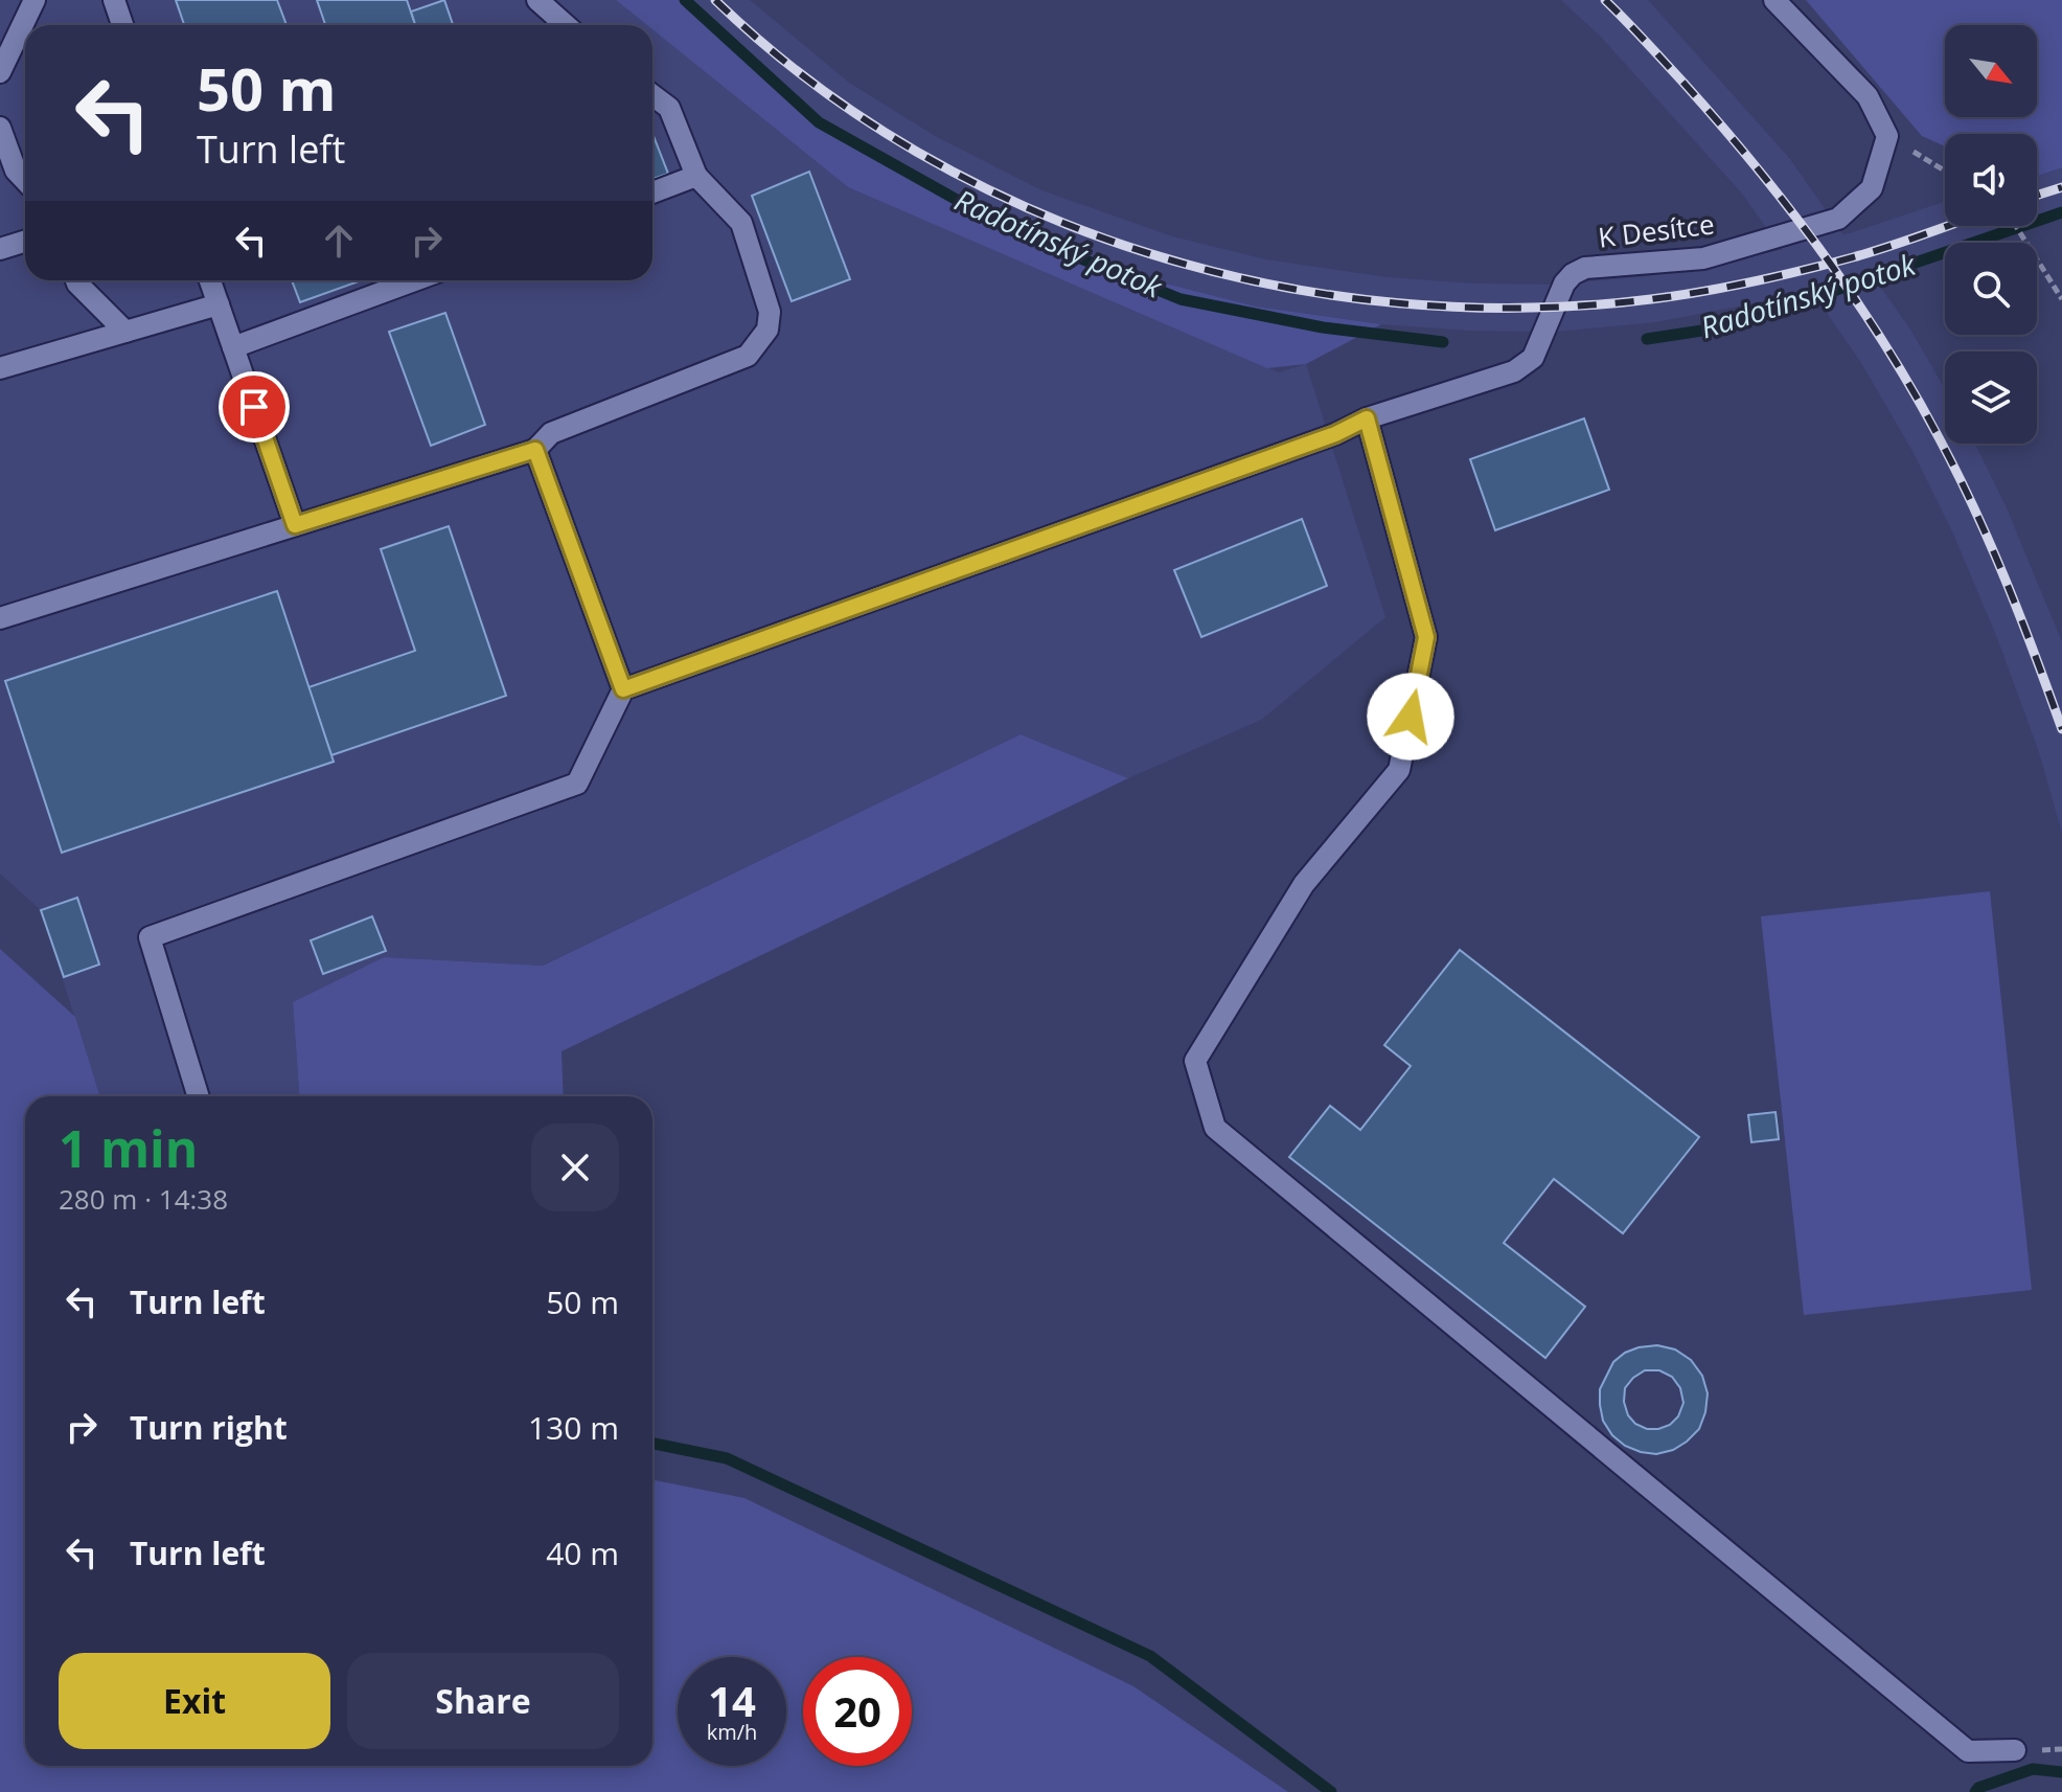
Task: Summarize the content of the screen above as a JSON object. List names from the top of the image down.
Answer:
{
  "streets": {
    "lane": ["K Desítce"]
  },
  "water": ["Radotínský potok"],
  "north": "bottom right",
  "page": {
    "turn": ["50 m", "Turn left"],
    "heading": ["1 min", "280 m · 14:38"],
    "list": [
      {
        "name": "Turn left",
        "value": "50 m"
      },
      {
        "name": "Turn right",
        "value": "130 m"
      },
      {
        "name": "Turn left",
        "value": "40 m"
      }
    ],
    "buttons": ["Exit", "Share"],
    "speed": "14 km/h",
    "limit": "20"
  }
}
